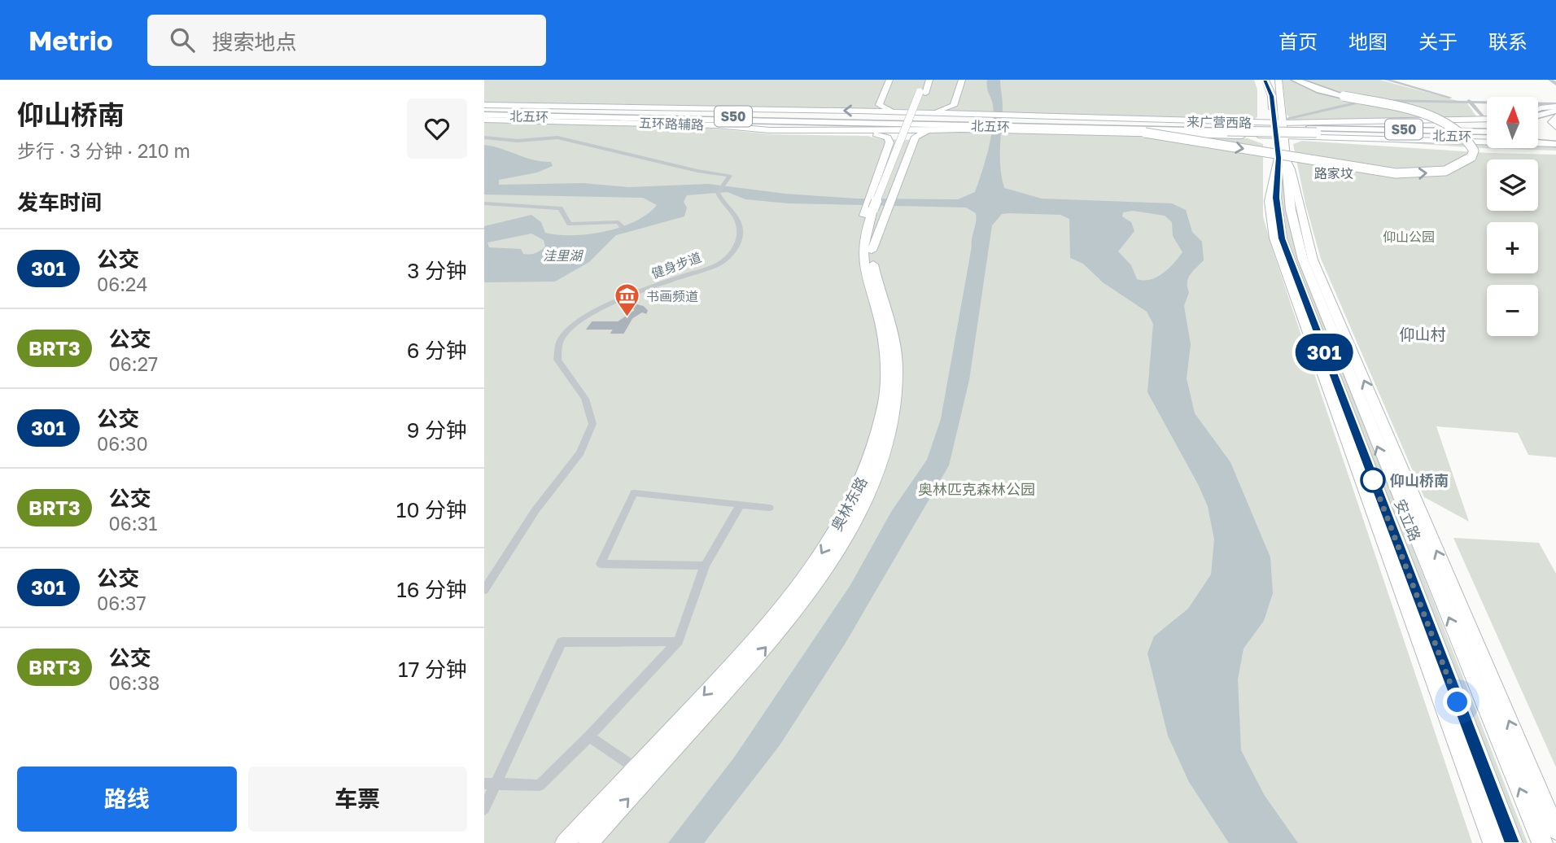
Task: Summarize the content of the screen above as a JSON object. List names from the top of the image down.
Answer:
{
  "streets": {
    "highway": ["北五环", "S50"],
    "main road": ["安立路"],
    "street": [
      "来广营西路",
      "五环路辅路",
      "健身步道",
      "奥林东路"
    ]
  },
  "crossings": [
    ["北五环", "来广营西路"],
    ["北五环", "五环路辅路"],
    ["来广营西路", "安立路"]
  ],
  "districts": ["路家坟", "仰山村"],
  "water": ["洼里湖"],
  "parks": ["仰山公园", "奥林匹克森林公园"],
  "places": {
    "museum": ["书画频道"],
    "other": ["仰山桥南"]
  },
  "lines": ["bus line 301"],
  "north": "top",
  "page": {
    "header": "Metrio",
    "search": "搜索地点",
    "nav": [
      "首页",
      "地图",
      "关于",
      "联系"
    ],
    "heading": [
      ["仰山桥南", "步行 · 3 分钟 · 210 m"],
      "发车时间"
    ],
    "on_map": "301",
    "map_buttons": ["+", "−"],
    "list": [
      {
        "mark": "301",
        "name": "公交",
        "note": "06:24",
        "value": "3 分钟"
      },
      {
        "mark": "BRT3",
        "name": "公交",
        "note": "06:27",
        "value": "6 分钟"
      },
      {
        "mark": "301",
        "name": "公交",
        "note": "06:30",
        "value": "9 分钟"
      },
      {
        "mark": "BRT3",
        "name": "公交",
        "note": "06:31",
        "value": "10 分钟"
      },
      {
        "mark": "301",
        "name": "公交",
        "note": "06:37",
        "value": "16 分钟"
      },
      {
        "mark": "BRT3",
        "name": "公交",
        "note": "06:38",
        "value": "17 分钟"
      }
    ],
    "buttons": ["路线", "车票"]
  }
}
